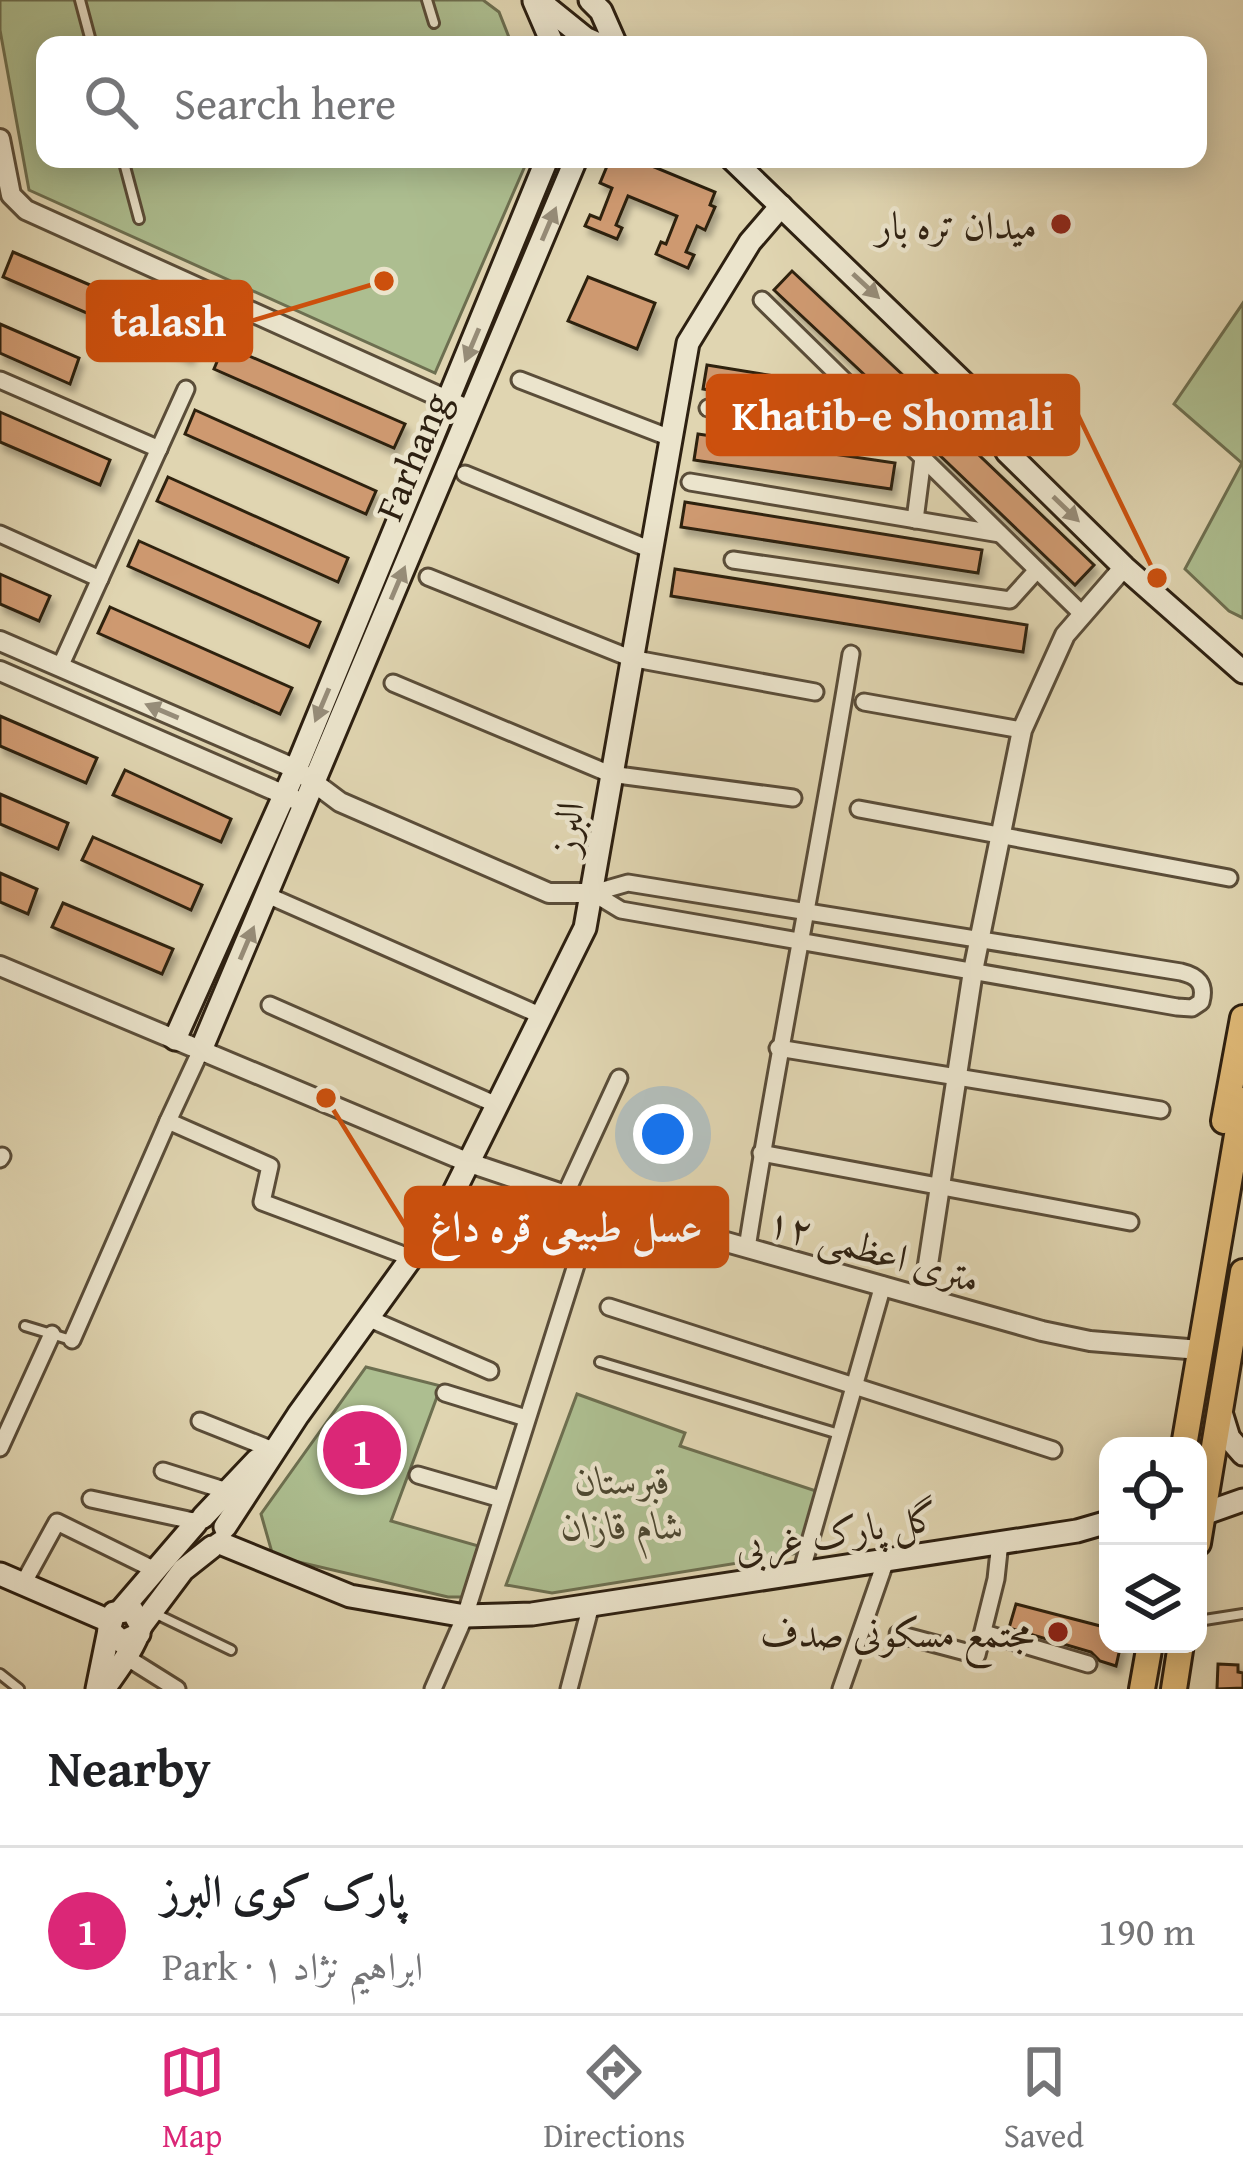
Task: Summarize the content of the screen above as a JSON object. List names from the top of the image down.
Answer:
{
  "streets": {
    "main road": ["Farhang", "البرز", "گل پارک غربی"],
    "street": ["۱۲ متری اعظمی"]
  },
  "crossings": [
    ["Farhang", "۱۲ متری اعظمی"],
    ["البرز", "۱۲ متری اعظمی"],
    ["البرز", "گل پارک غربی"]
  ],
  "parks": ["قبرستان شام قازان"],
  "places": [
    "میدان تره بار",
    "talash",
    "Khatib-e Shomali",
    "عسل طبیعی قره داغ",
    "مجتمع مسکونی صدف"
  ],
  "page": {
    "search": "Search here",
    "pins": "1",
    "heading": "Nearby",
    "list": [
      {
        "mark": "1",
        "name": "پارک کوی البرز",
        "note": "Park · ابراهیم نژاد ۱",
        "value": "190 m"
      }
    ],
    "nav": ["Map", "Directions", "Saved"]
  }
}
